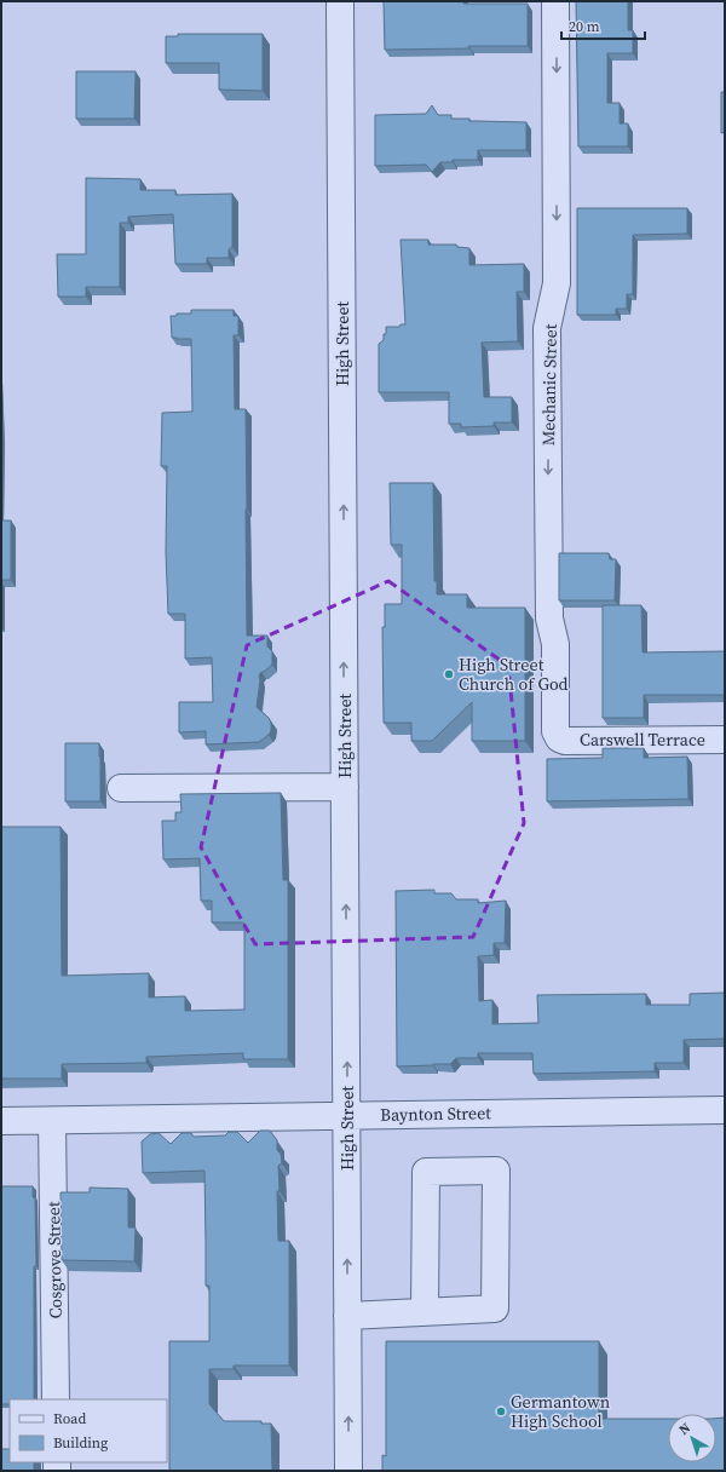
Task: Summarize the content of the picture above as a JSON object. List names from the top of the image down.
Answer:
{
  "streets": {
    "street": [
      "High Street",
      "Mechanic Street",
      "Carswell Terrace",
      "Baynton Street",
      "Cosgrove Street"
    ]
  },
  "crossings": [
    ["High Street", "Baynton Street"],
    ["Mechanic Street", "Carswell Terrace"],
    ["Baynton Street", "Cosgrove Street"]
  ],
  "one_way": ["High Street", "Mechanic Street"],
  "places": ["High Street Church of God", "Germantown High School"],
  "legend": ["Road", "Building"],
  "scale_bar": "20 m",
  "north": "top left"
}
